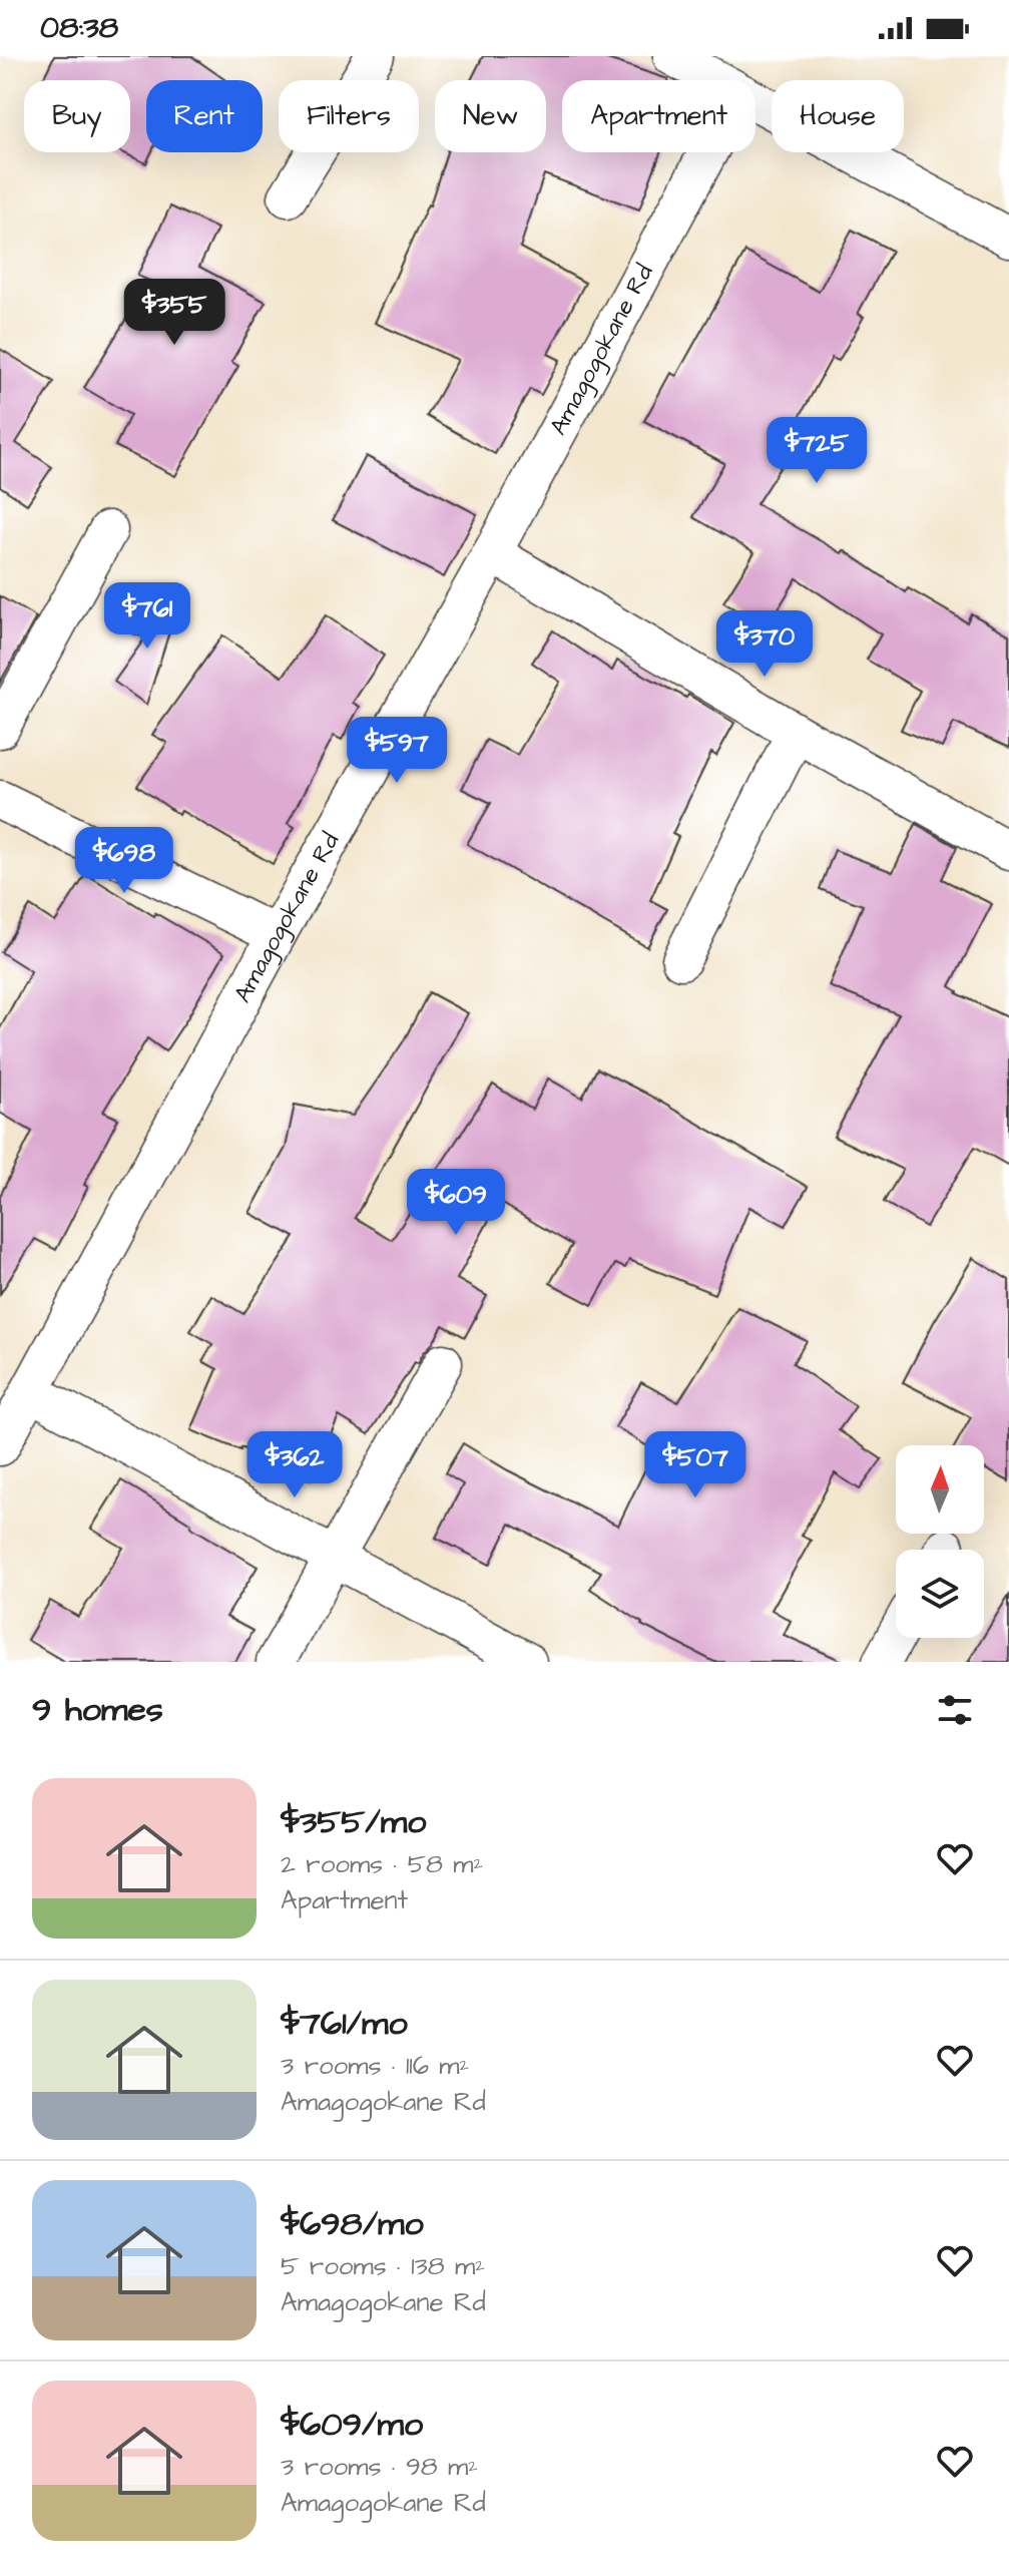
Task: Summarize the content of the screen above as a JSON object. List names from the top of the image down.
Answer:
{
  "streets": {
    "street": ["Amagogokane Rd"]
  },
  "north": "top",
  "page": {
    "status": "08:38",
    "chip": [
      "Buy",
      "Rent",
      "Filters",
      "New",
      "Apartment",
      "House"
    ],
    "price": [
      "$355",
      "$725",
      "$761",
      "$370",
      "$597",
      "$698",
      "$609",
      "$362",
      "$507"
    ],
    "heading": "9 homes",
    "list": [
      {
        "name": "$355/mo",
        "note": "2 rooms · 58 m² · Apartment"
      },
      {
        "name": "$761/mo",
        "note": "3 rooms · 116 m² · Amagogokane Rd"
      },
      {
        "name": "$698/mo",
        "note": "5 rooms · 138 m² · Amagogokane Rd"
      },
      {
        "name": "$609/mo",
        "note": "3 rooms · 98 m² · Amagogokane Rd"
      }
    ]
  }
}
